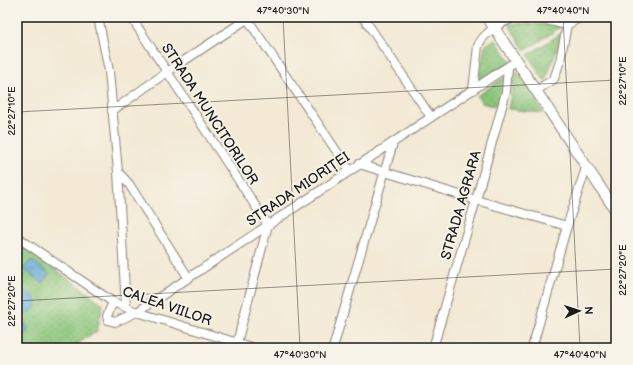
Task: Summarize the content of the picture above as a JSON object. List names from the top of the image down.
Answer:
{
  "streets": {
    "street": [
      "STRADA MUNCITORILOR",
      "STRADA MIORIȚEI",
      "STRADA AGRARA",
      "CALEA VIILOR"
    ]
  },
  "crossings": [
    ["STRADA MUNCITORILOR", "STRADA MIORIȚEI"],
    ["STRADA MIORIȚEI", "STRADA AGRARA"],
    ["STRADA MIORIȚEI", "CALEA VIILOR"]
  ],
  "north": "right",
  "coordinates": [
    "47°40'30\"N",
    "47°40'40\"N",
    "22°27'10\"E",
    "22°27'20\"E"
  ]
}
